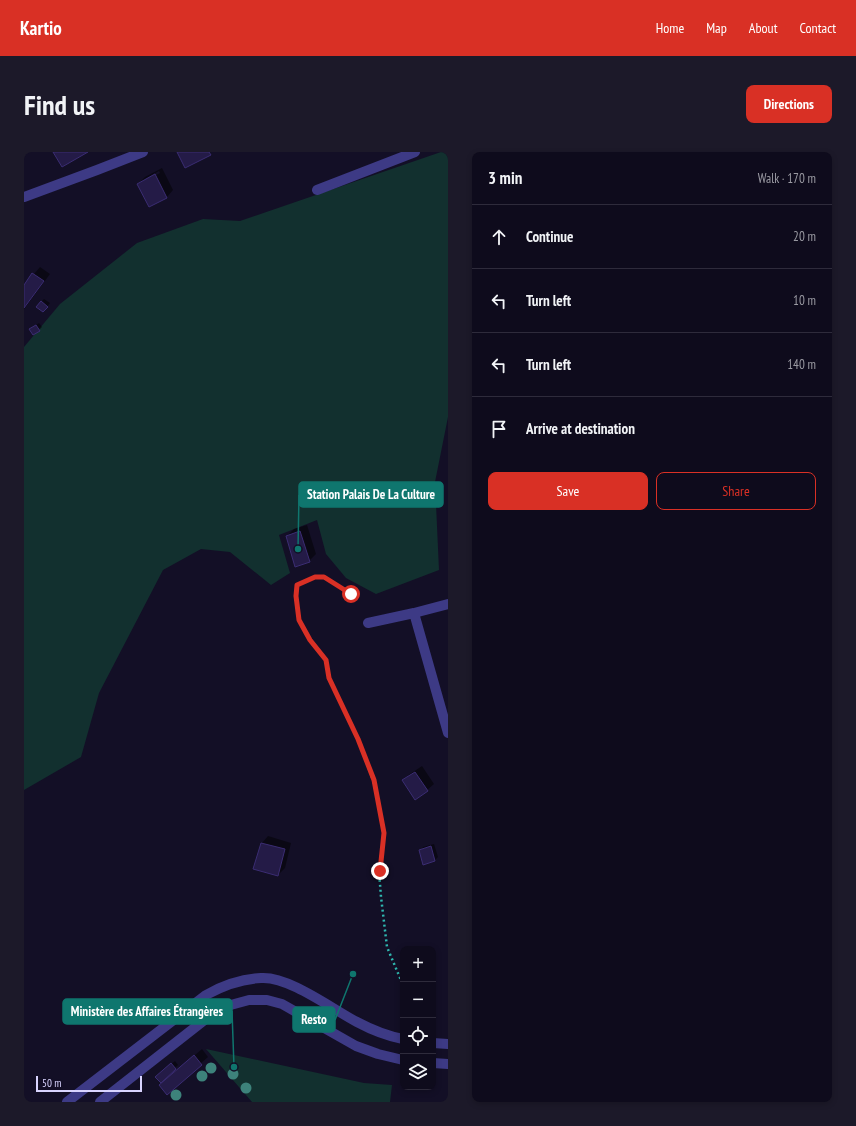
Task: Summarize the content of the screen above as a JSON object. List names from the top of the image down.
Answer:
{
  "places": ["Station Palais De La Culture", "Resto", "Ministère des Affaires Étrangères"],
  "scale_bar": "50 m",
  "page": {
    "header": "Kartio",
    "nav": [
      "Home",
      "Map",
      "About",
      "Contact"
    ],
    "buttons": [
      "Directions",
      ["Save", "Share"]
    ],
    "title": "Find us",
    "heading": ["3 min", "Walk · 170 m"],
    "list": [
      ["Continue", "20 m"],
      ["Turn left", "10 m"],
      ["Turn left", "140 m"],
      "Arrive at destination"
    ],
    "map_buttons": ["+", "−"],
    "scale": "50 m"
  }
}
